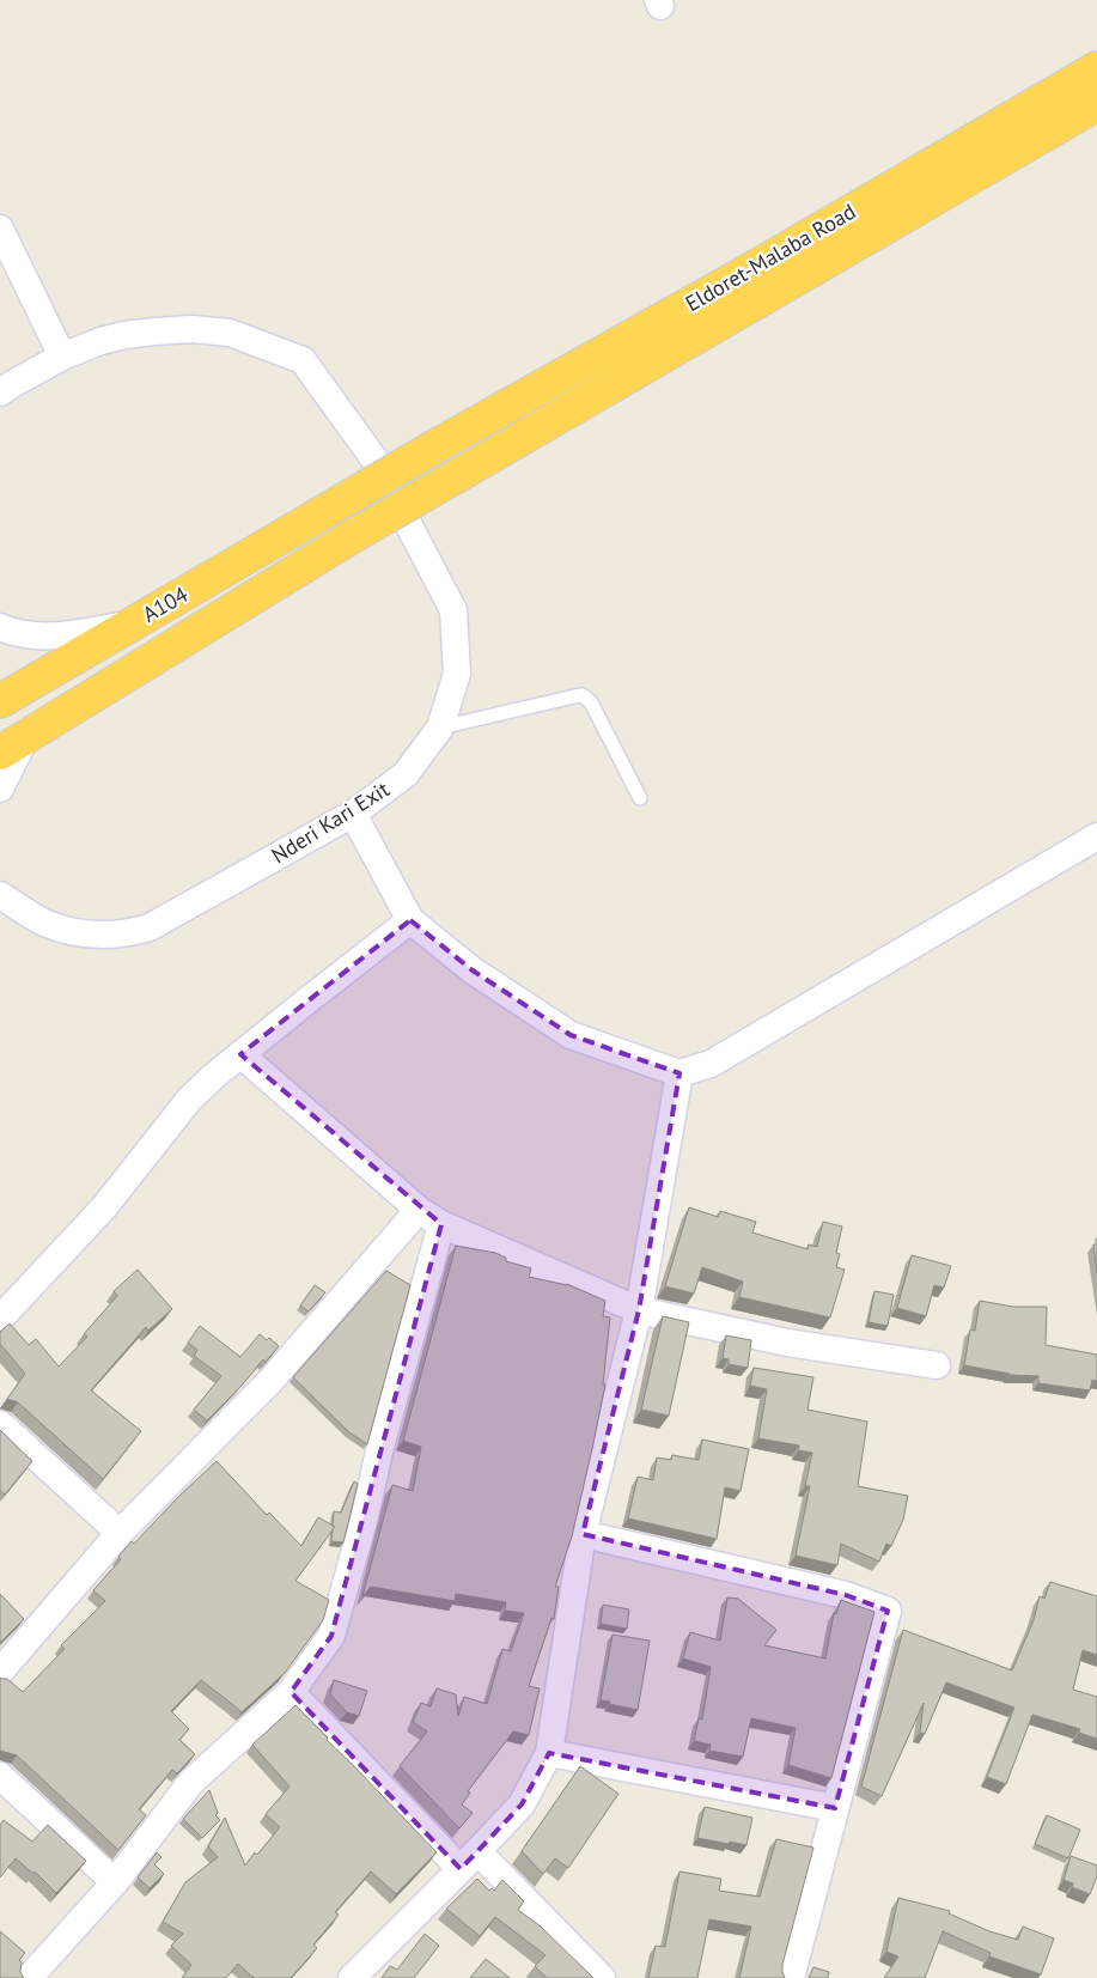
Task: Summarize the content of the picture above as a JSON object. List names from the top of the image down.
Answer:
{
  "streets": {
    "highway": ["Eldoret-Malaba Road", "A104"],
    "street": ["Nderi Kari Exit"]
  },
  "crossings": [
    ["Eldoret-Malaba Road", "A104"]
  ]
}
